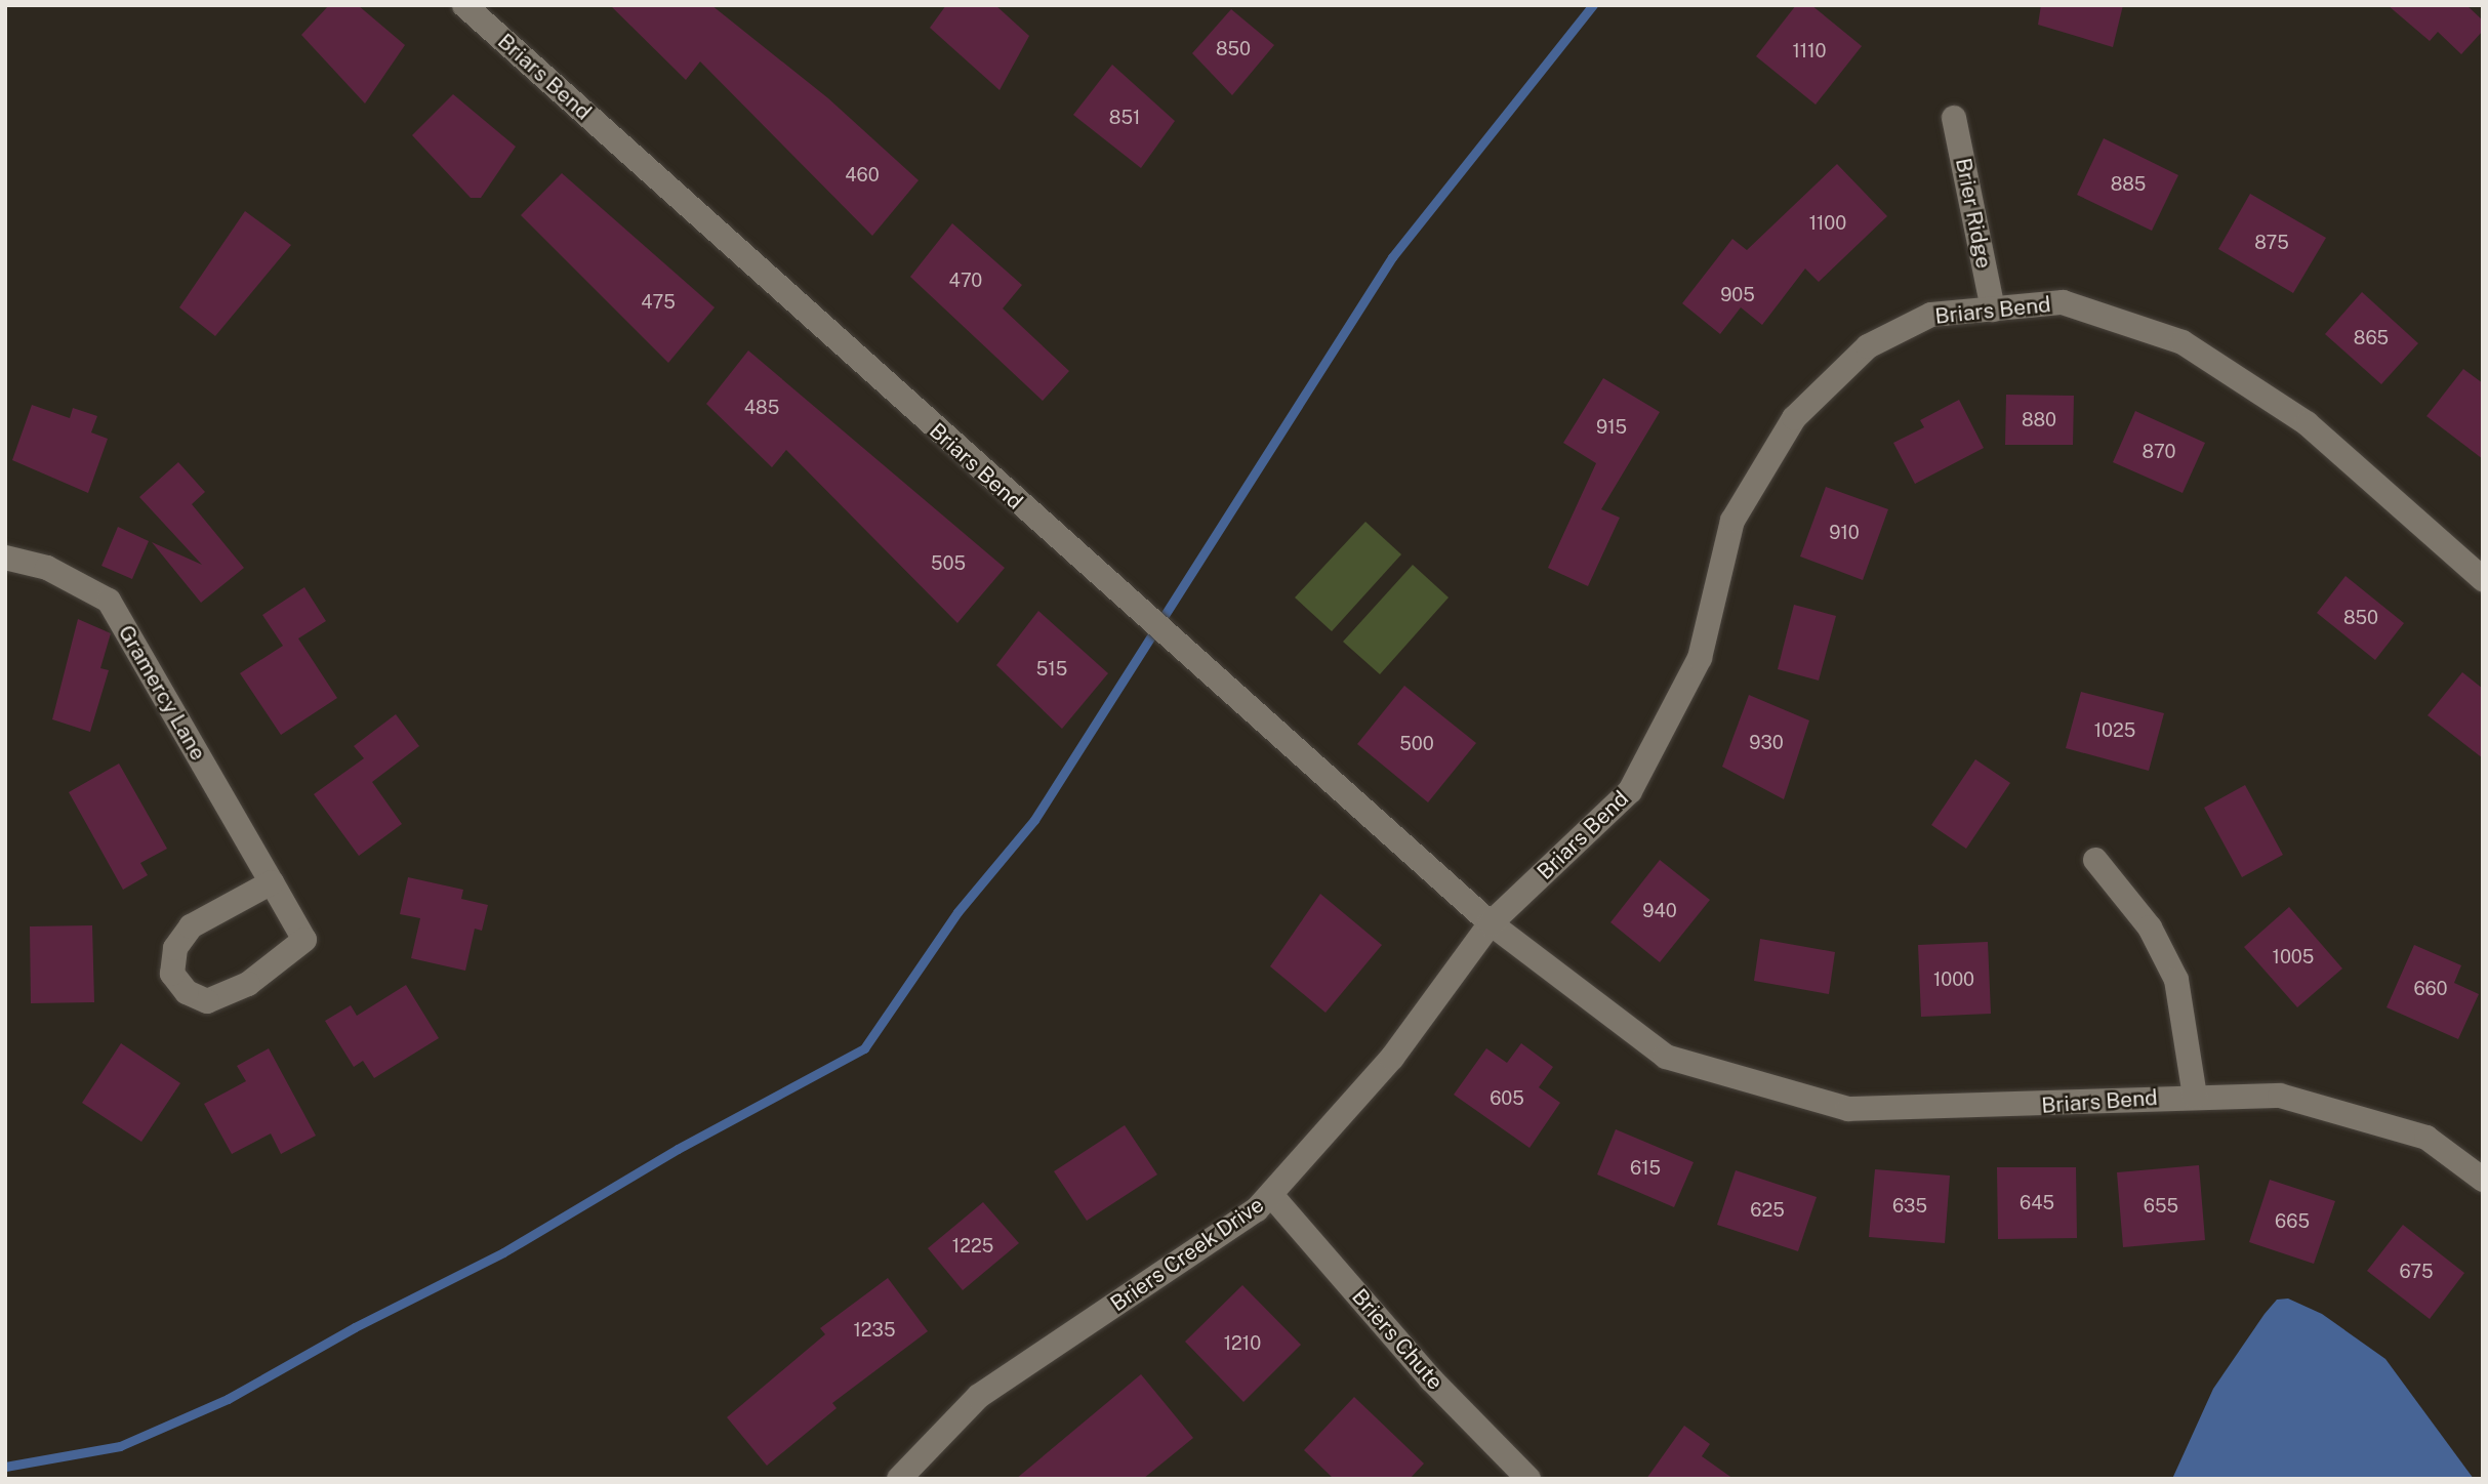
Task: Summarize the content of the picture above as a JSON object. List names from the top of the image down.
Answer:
{
  "streets": {
    "street": [
      "Briars Bend",
      "Brier Ridge",
      "Gramercy Lane",
      "Briers Creek Drive",
      "Briers Chute"
    ]
  },
  "crossings": [
    ["Briars Bend", "Brier Ridge"],
    ["Briars Bend", "Briers Creek Drive"],
    ["Briers Creek Drive", "Briers Chute"]
  ],
  "house_numbers": [
    "850",
    "1110",
    "851",
    "460",
    "885",
    "1100",
    "875",
    "470",
    "905",
    "475",
    "865",
    "485",
    "880",
    "915",
    "870",
    "910",
    "505",
    "850",
    "515",
    "1025",
    "930",
    "500",
    "940",
    "1005",
    "1000",
    "660",
    "605",
    "615",
    "645",
    "635",
    "655",
    "625",
    "665",
    "1225",
    "675",
    "1235",
    "1210"
  ]
}
